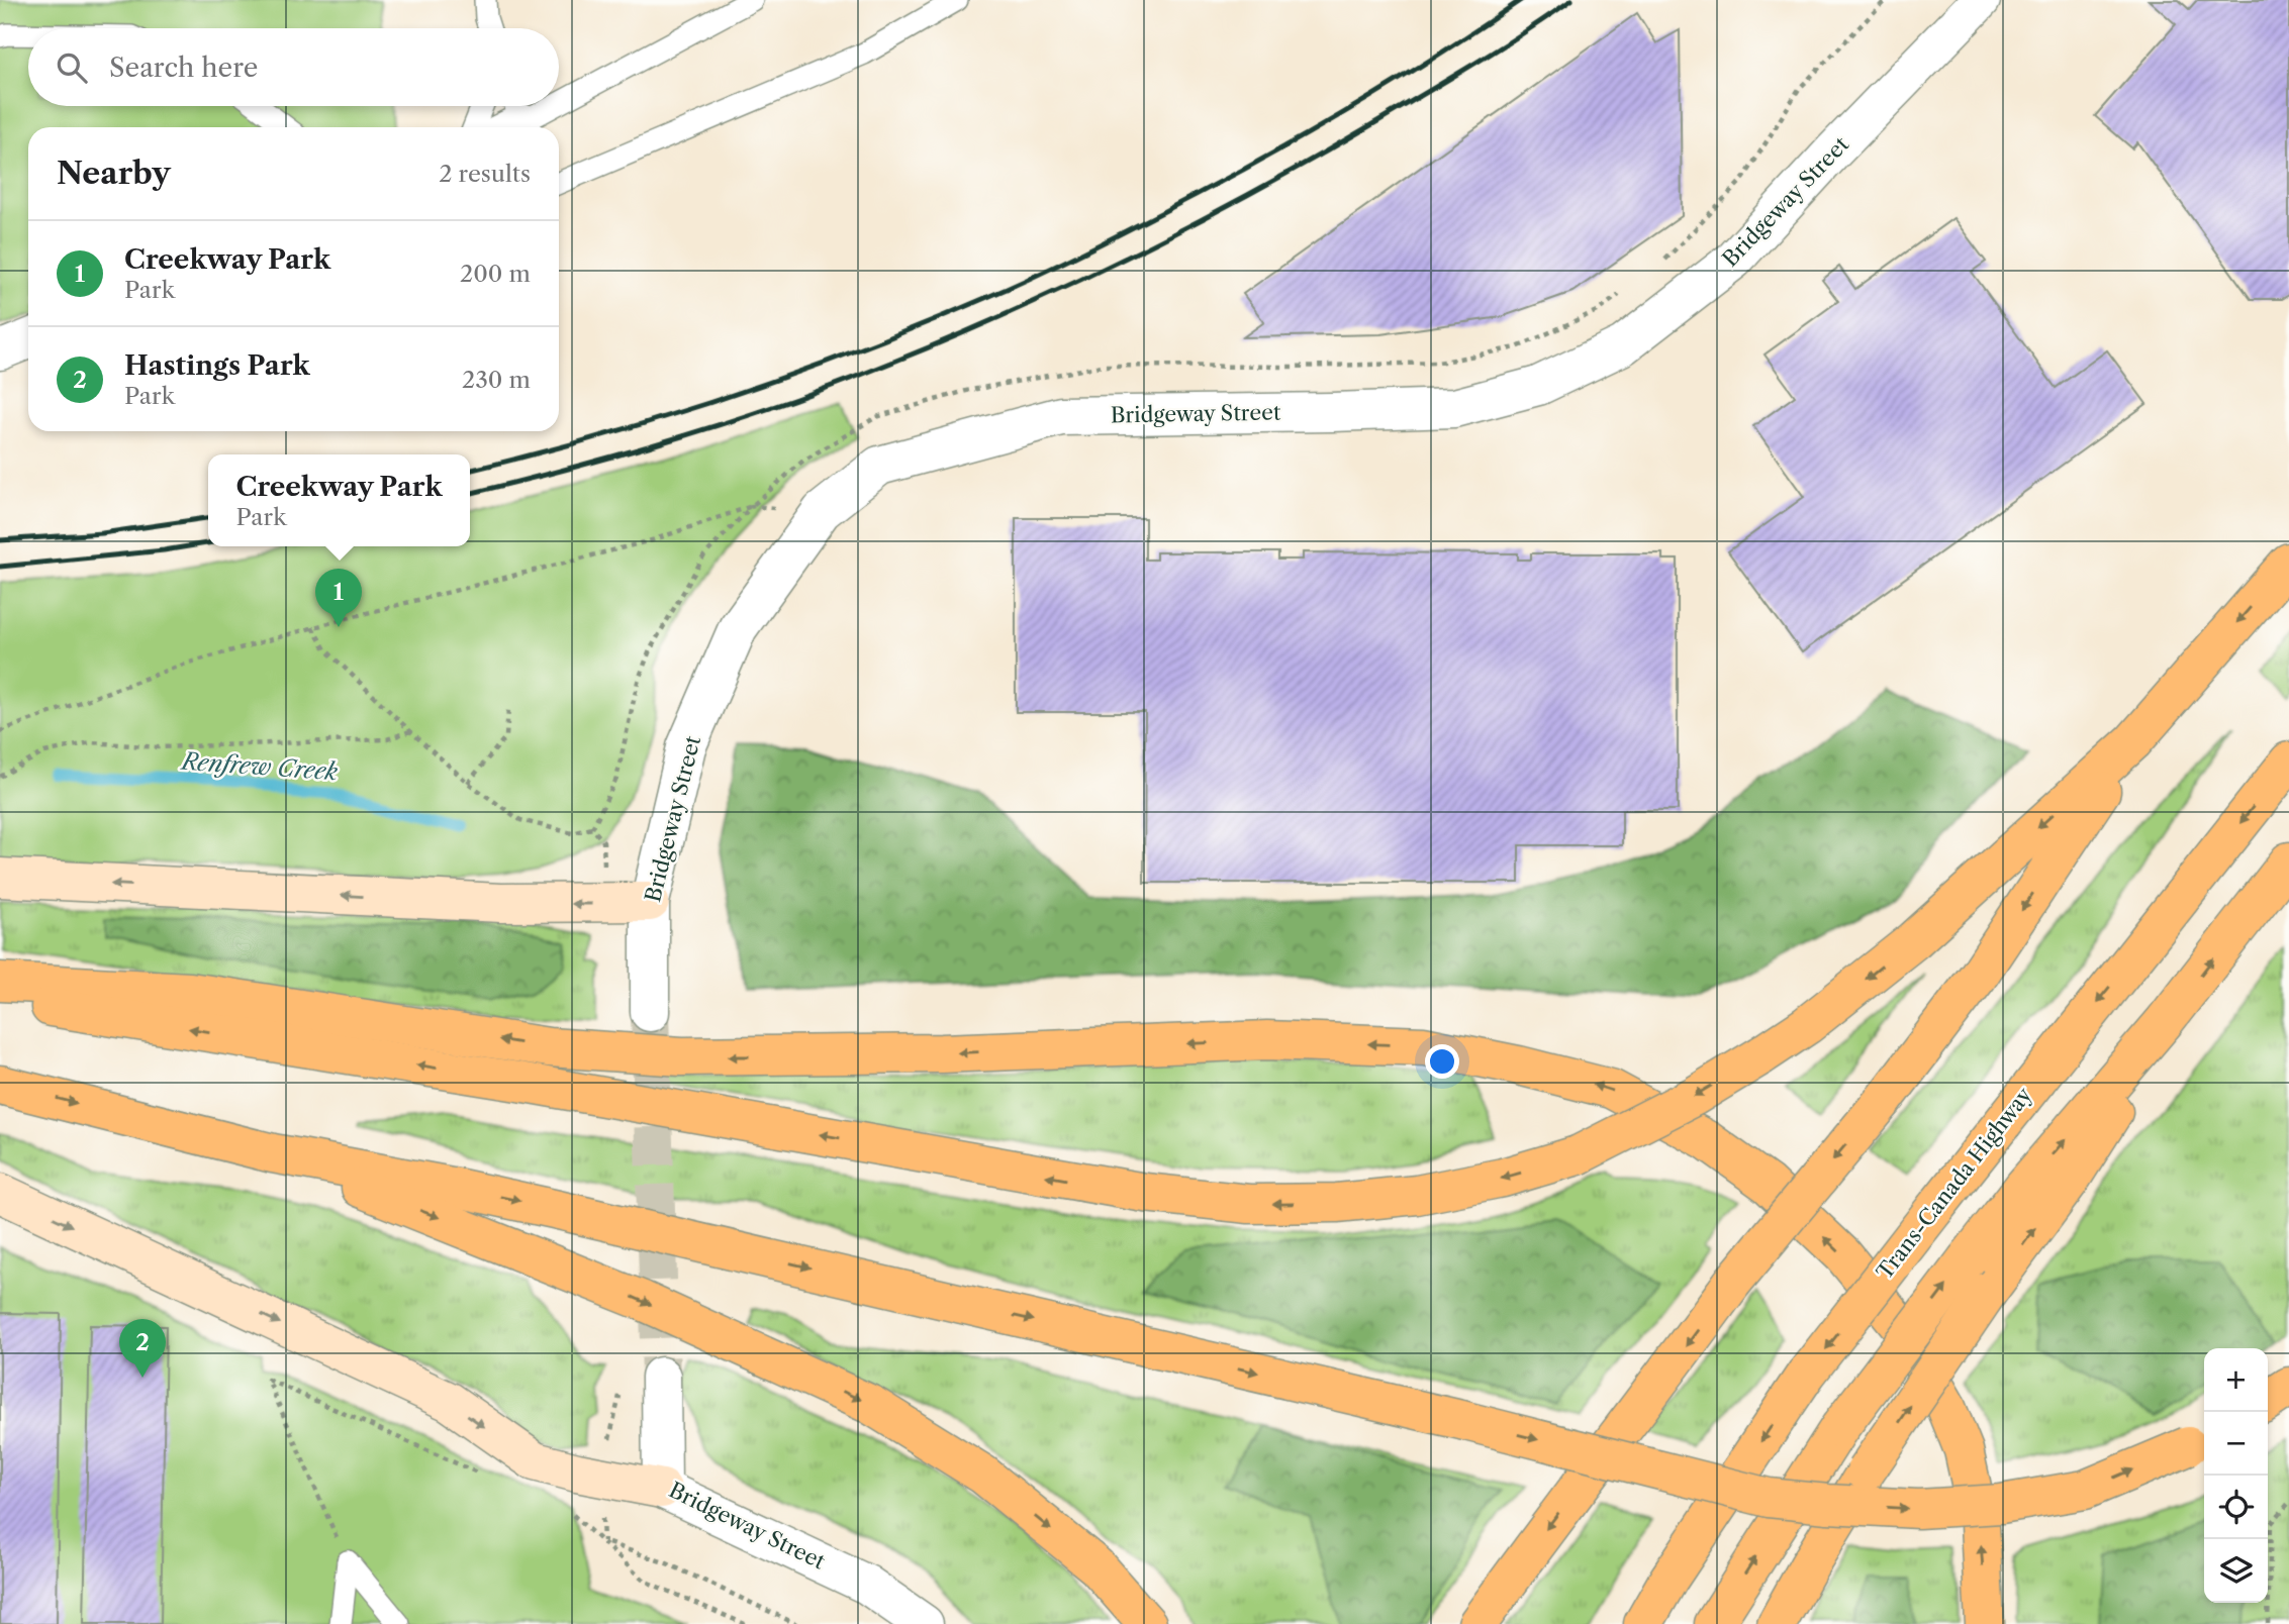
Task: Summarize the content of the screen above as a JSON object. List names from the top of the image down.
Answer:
{
  "streets": {
    "highway": ["Trans-Canada Highway"],
    "street": ["Bridgeway Street"]
  },
  "water": ["Renfrew Creek"],
  "page": {
    "search": "Search here",
    "heading": ["Nearby", "2 results"],
    "list": [
      {
        "mark": "1",
        "name": "Creekway Park",
        "note": "Park",
        "value": "200 m"
      },
      {
        "mark": "2",
        "name": "Hastings Park",
        "note": "Park",
        "value": "230 m"
      }
    ],
    "popup": ["Creekway Park", "Park"],
    "pins": ["1", "2"],
    "map_buttons": ["+", "−"]
  }
}
